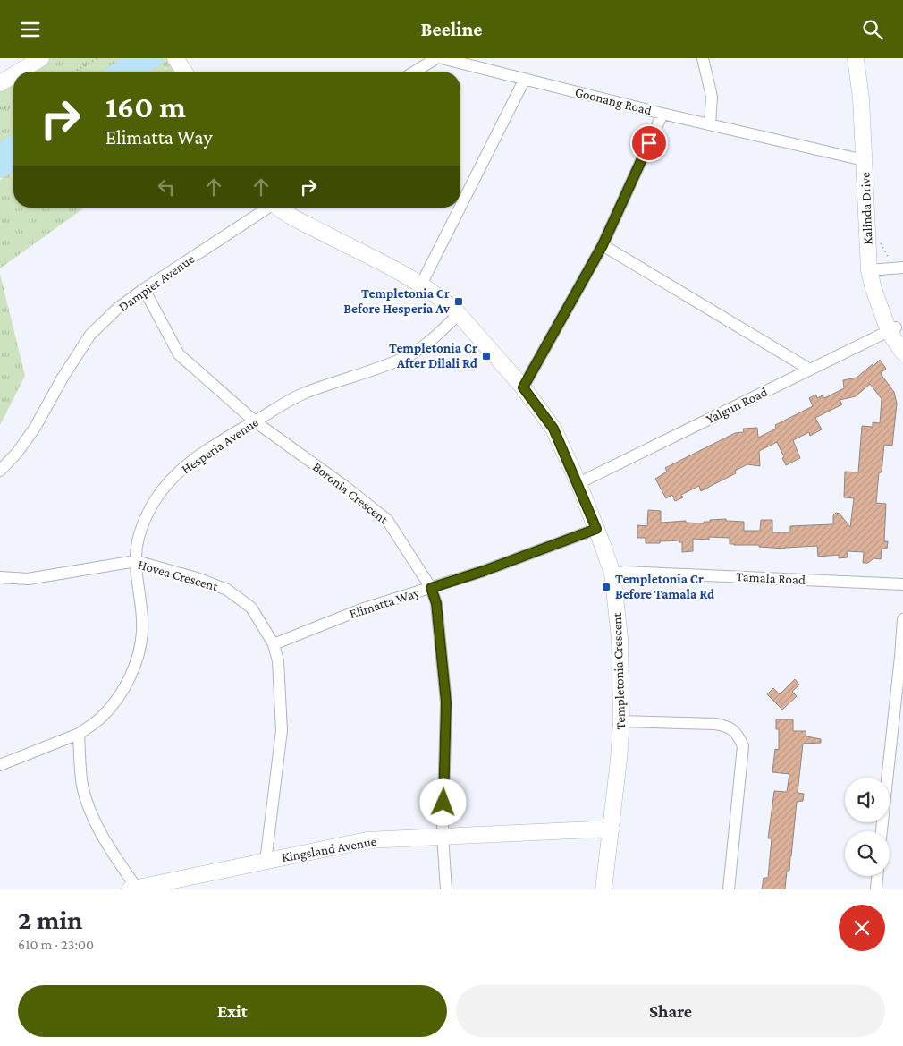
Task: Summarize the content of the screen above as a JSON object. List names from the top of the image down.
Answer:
{
  "streets": {
    "street": [
      "Goonang Road",
      "Kalinda Drive",
      "Dampier Avenue",
      "Yalgun Road",
      "Hesperia Avenue",
      "Boronia Crescent",
      "Hovea Crescent",
      "Tamala Road",
      "Elimatta Way",
      "Templetonia Crescent",
      "Kingsland Avenue"
    ]
  },
  "crossings": [
    ["Goonang Road", "Kalinda Drive"],
    ["Kalinda Drive", "Yalgun Road"],
    ["Dampier Avenue", "Boronia Crescent"],
    ["Yalgun Road", "Templetonia Crescent"],
    ["Hesperia Avenue", "Boronia Crescent"],
    ["Hesperia Avenue", "Hovea Crescent"],
    ["Hesperia Avenue", "Templetonia Crescent"],
    ["Boronia Crescent", "Elimatta Way"],
    ["Boronia Crescent", "Kingsland Avenue"],
    ["Hovea Crescent", "Elimatta Way"],
    ["Hovea Crescent", "Kingsland Avenue"],
    ["Tamala Road", "Templetonia Crescent"],
    ["Elimatta Way", "Templetonia Crescent"],
    ["Templetonia Crescent", "Kingsland Avenue"]
  ],
  "places": {
    "transit": ["Templetonia Cr Before Hesperia Av", "Templetonia Cr After Dilali Rd", "Templetonia Cr Before Tamala Rd"]
  },
  "page": {
    "header": "Beeline",
    "turn": ["160 m", "Elimatta Way"],
    "heading": ["2 min", "610 m · 23:00"],
    "buttons": ["Exit", "Share"]
  }
}
